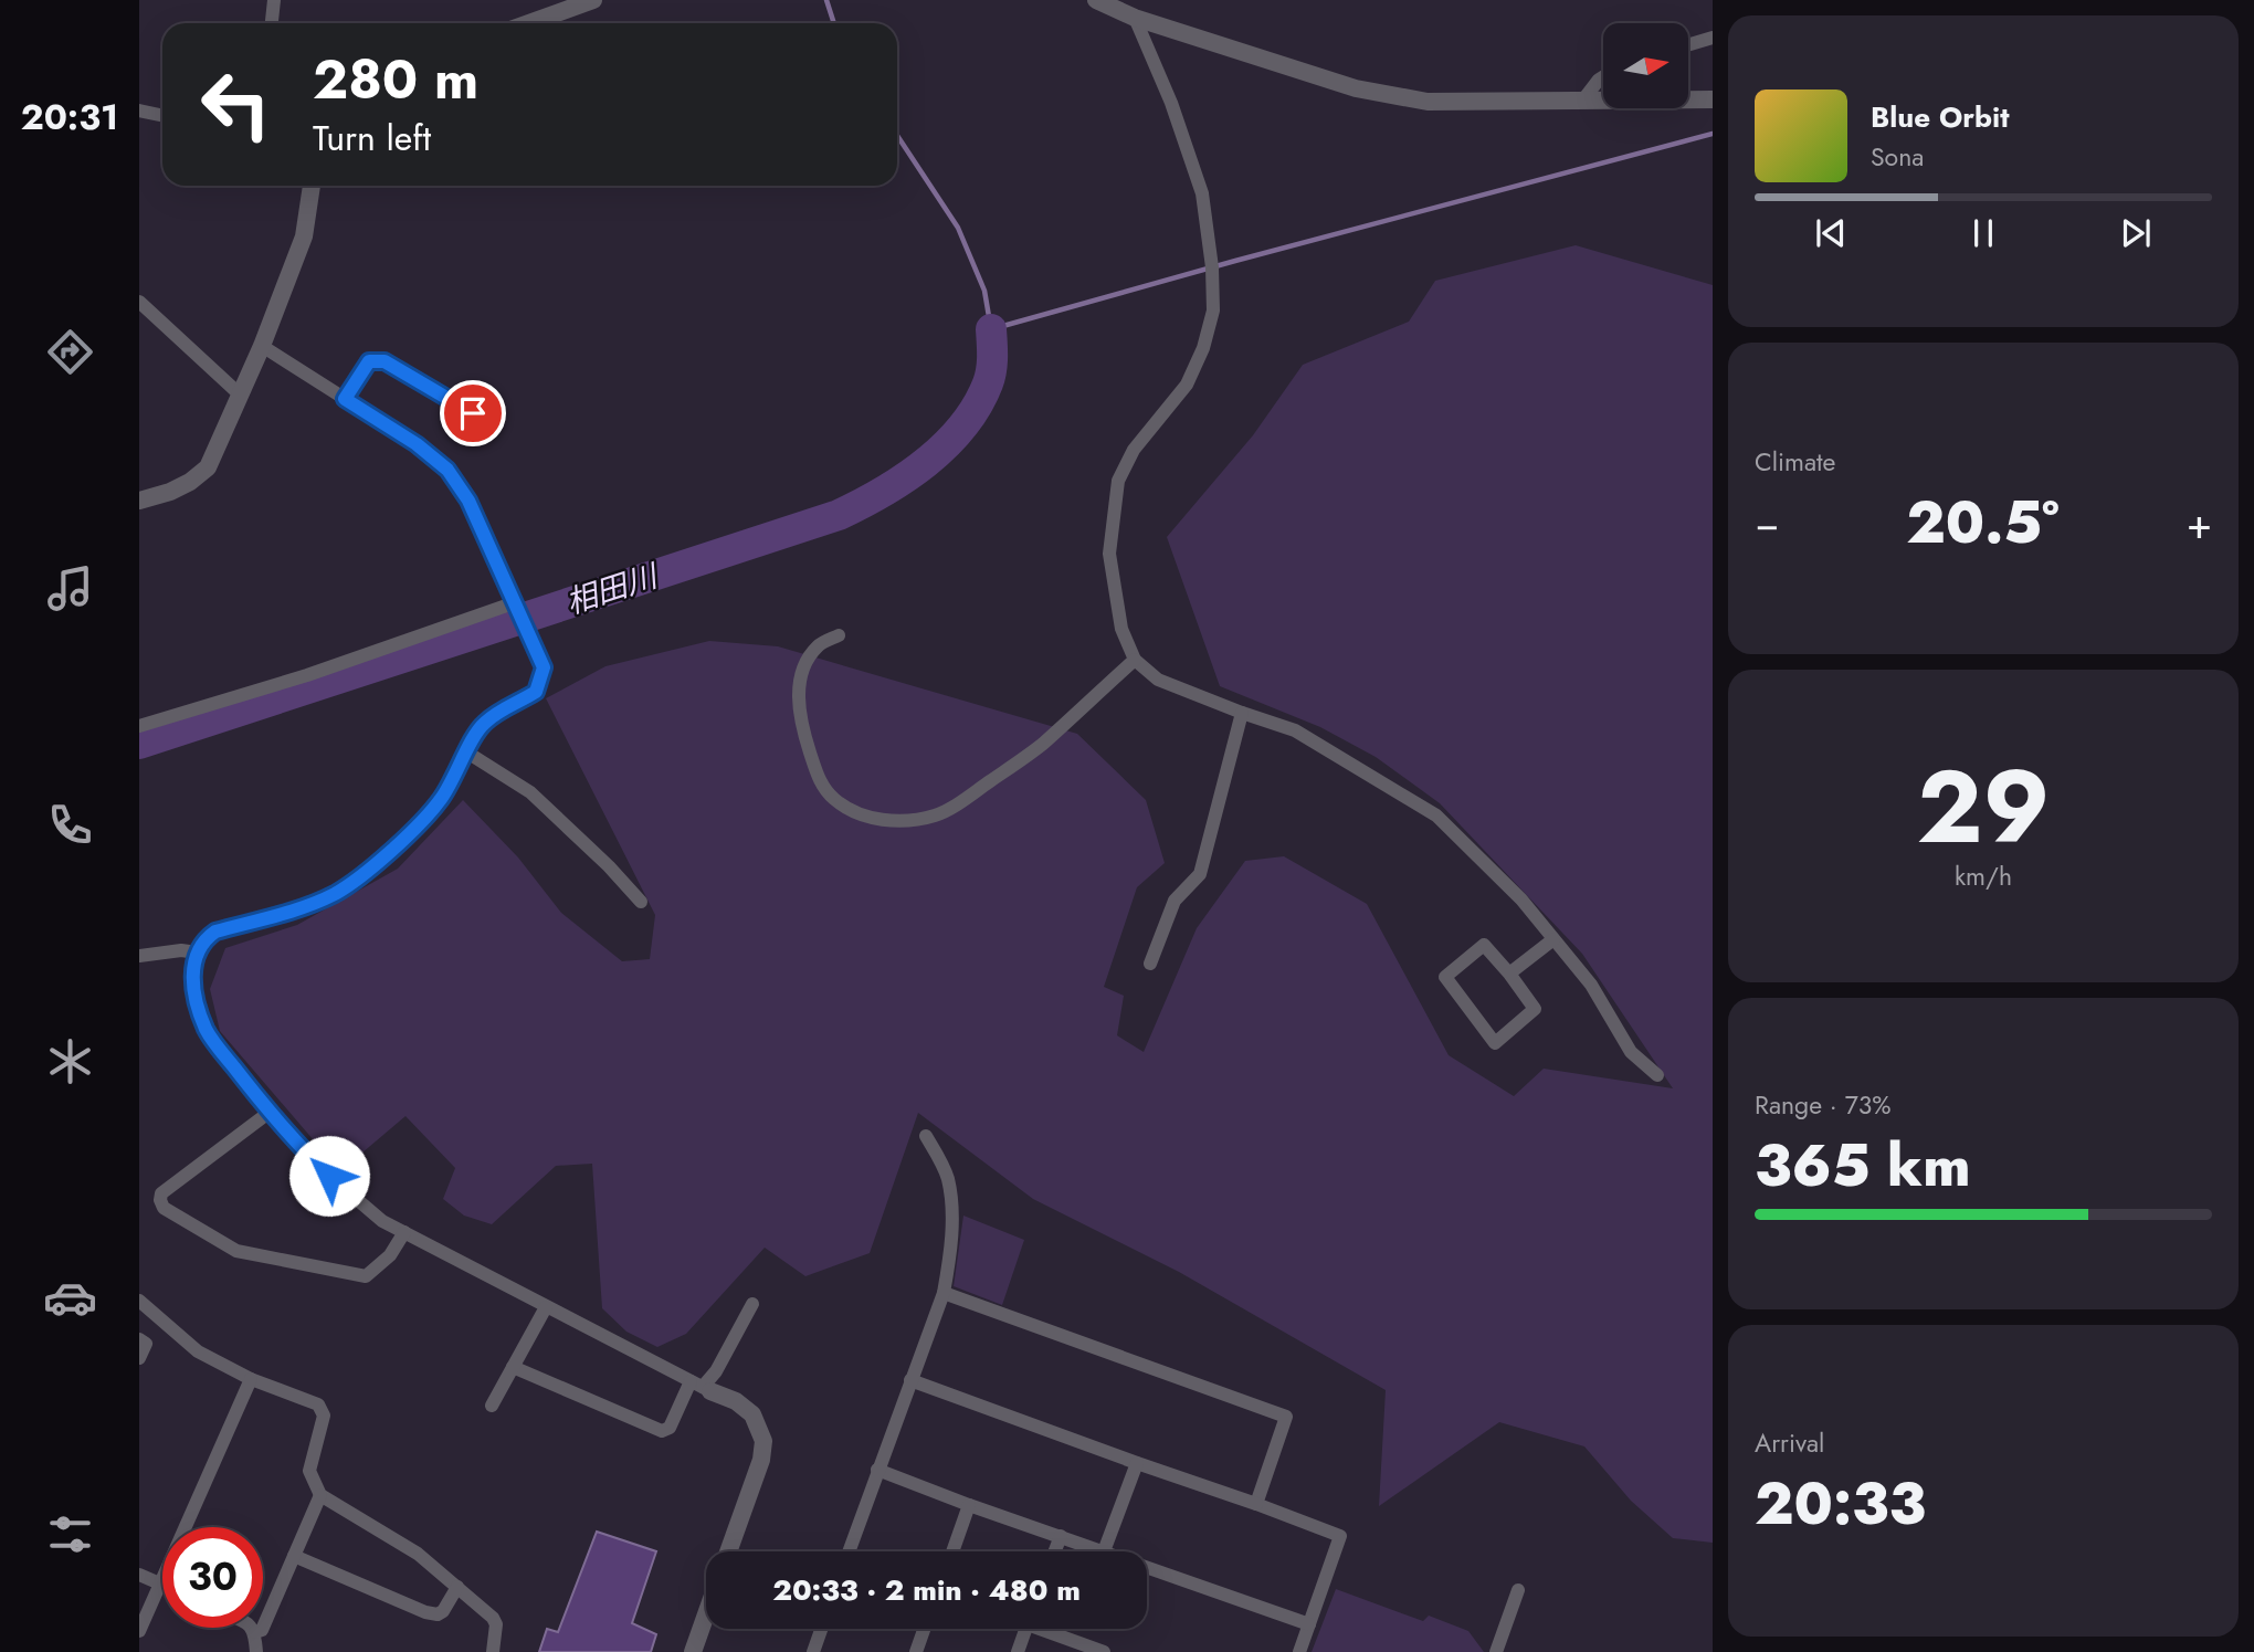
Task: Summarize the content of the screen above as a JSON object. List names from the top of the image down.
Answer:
{
  "water": ["相田川"],
  "north": "right",
  "page": {
    "tabs": "20:31",
    "turn": ["280 m", "Turn left"],
    "song": ["Blue Orbit", "Sona"],
    "tile": [
      "Climate",
      ["29", "km/h"],
      ["Range · 73%", "365 km"],
      ["Arrival", "20:33"]
    ],
    "heat": ["−", "20.5°", "+"],
    "limit": "30",
    "trip": "20:33 · 2 min · 480 m"
  }
}
